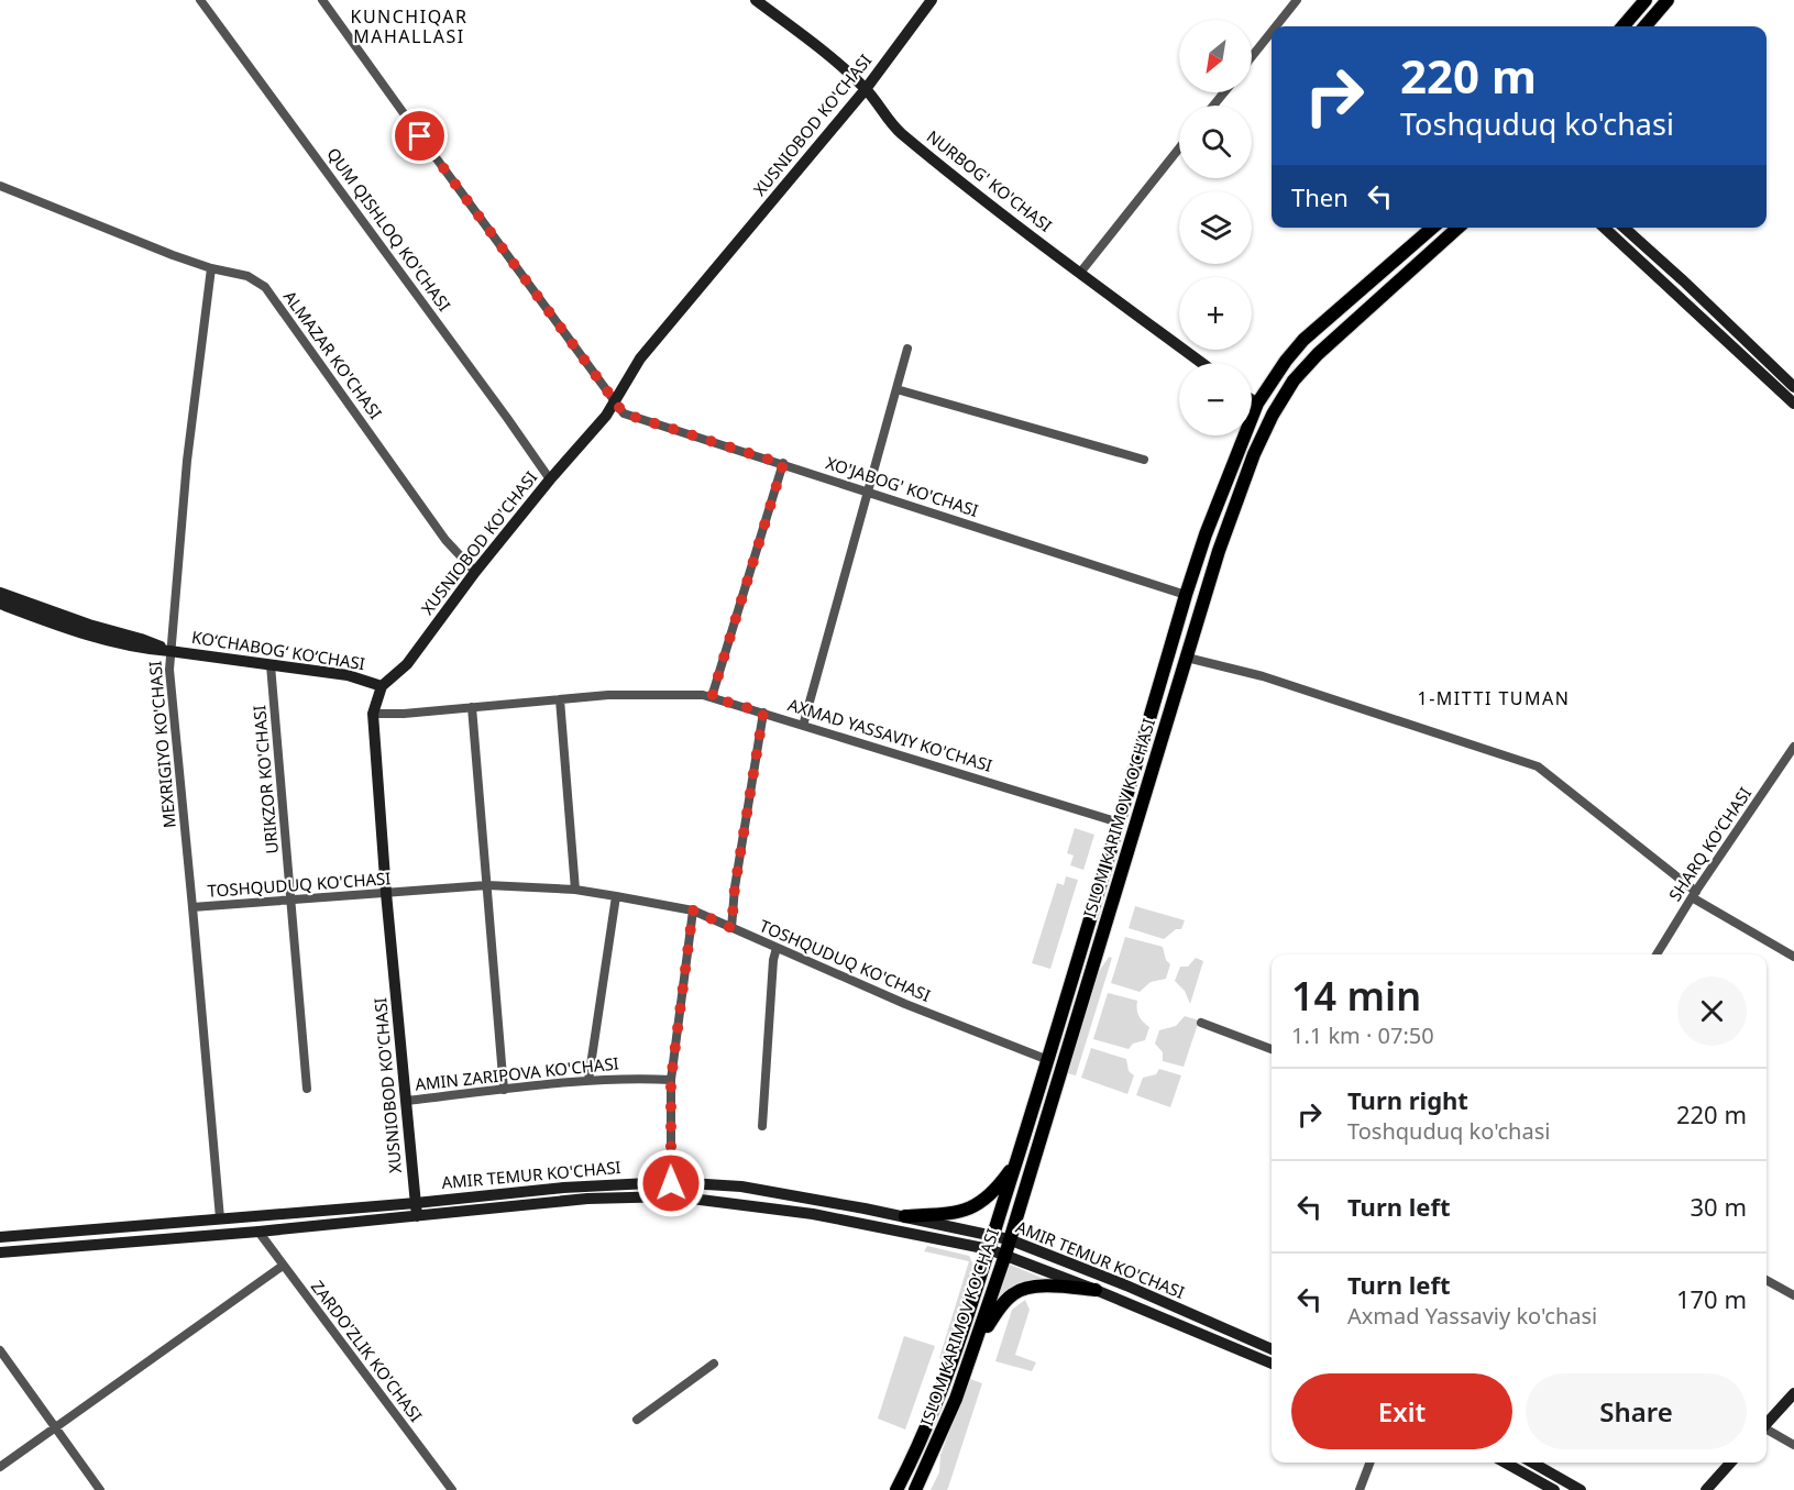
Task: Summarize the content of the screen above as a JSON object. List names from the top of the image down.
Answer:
{
  "streets": {
    "main road": [
      "XUSNIOBOD KO'CHASI",
      "NURBOG' KO'CHASI",
      "KO‘CHABOG‘ KO‘CHASI",
      "ISLOM KARIMOV KO‘CHASI",
      "AMIR TEMUR KO'CHASI"
    ],
    "street": [
      "QUM QISHLOQ KO'CHASI",
      "ALMAZAR KO'CHASI",
      "XO'JABOG' KO'CHASI",
      "AXMAD YASSAVIY KO'CHASI",
      "MEXRIGIYO KO'CHASI",
      "URIKZOR KO'CHASI",
      "SHARQ KO‘CHASI",
      "TOSHQUDUQ KO'CHASI",
      "AMIN ZARIPOVA KO'CHASI",
      "ZARDO'ZLIK KO'CHASI"
    ]
  },
  "crossings": [
    ["XUSNIOBOD KO'CHASI", "NURBOG' KO'CHASI"],
    ["XUSNIOBOD KO'CHASI", "QUM QISHLOQ KO'CHASI"],
    ["XUSNIOBOD KO'CHASI", "ALMAZAR KO'CHASI"],
    ["XUSNIOBOD KO'CHASI", "XO'JABOG' KO'CHASI"],
    ["XUSNIOBOD KO'CHASI", "KO‘CHABOG‘ KO‘CHASI"],
    ["XUSNIOBOD KO'CHASI", "AXMAD YASSAVIY KO'CHASI"],
    ["XUSNIOBOD KO'CHASI", "TOSHQUDUQ KO'CHASI"],
    ["XUSNIOBOD KO'CHASI", "AMIN ZARIPOVA KO'CHASI"],
    ["XUSNIOBOD KO'CHASI", "AMIR TEMUR KO'CHASI"],
    ["ALMAZAR KO'CHASI", "MEXRIGIYO KO'CHASI"],
    ["XO'JABOG' KO'CHASI", "ISLOM KARIMOV KO‘CHASI"],
    ["KO‘CHABOG‘ KO‘CHASI", "MEXRIGIYO KO'CHASI"],
    ["KO‘CHABOG‘ KO‘CHASI", "URIKZOR KO'CHASI"],
    ["AXMAD YASSAVIY KO'CHASI", "ISLOM KARIMOV KO‘CHASI"],
    ["MEXRIGIYO KO'CHASI", "TOSHQUDUQ KO'CHASI"],
    ["MEXRIGIYO KO'CHASI", "AMIR TEMUR KO'CHASI"],
    ["URIKZOR KO'CHASI", "TOSHQUDUQ KO'CHASI"],
    ["ISLOM KARIMOV KO‘CHASI", "TOSHQUDUQ KO'CHASI"],
    ["ISLOM KARIMOV KO‘CHASI", "AMIR TEMUR KO'CHASI"],
    ["AMIR TEMUR KO'CHASI", "ZARDO'ZLIK KO'CHASI"]
  ],
  "districts": ["KUNCHIQAR MAHALLASI", "1-MITTI TUMAN"],
  "north": "bottom left",
  "page": {
    "map_buttons": ["+", "−"],
    "turn": ["220 m", "Toshquduq ko'chasi"],
    "then": "Then",
    "heading": ["14 min", "1.1 km · 07:50"],
    "list": [
      {
        "name": "Turn right",
        "note": "Toshquduq ko'chasi",
        "value": "220 m"
      },
      {
        "name": "Turn left",
        "value": "30 m"
      },
      {
        "name": "Turn left",
        "note": "Axmad Yassaviy ko'chasi",
        "value": "170 m"
      }
    ],
    "buttons": ["Exit", "Share"]
  }
}
